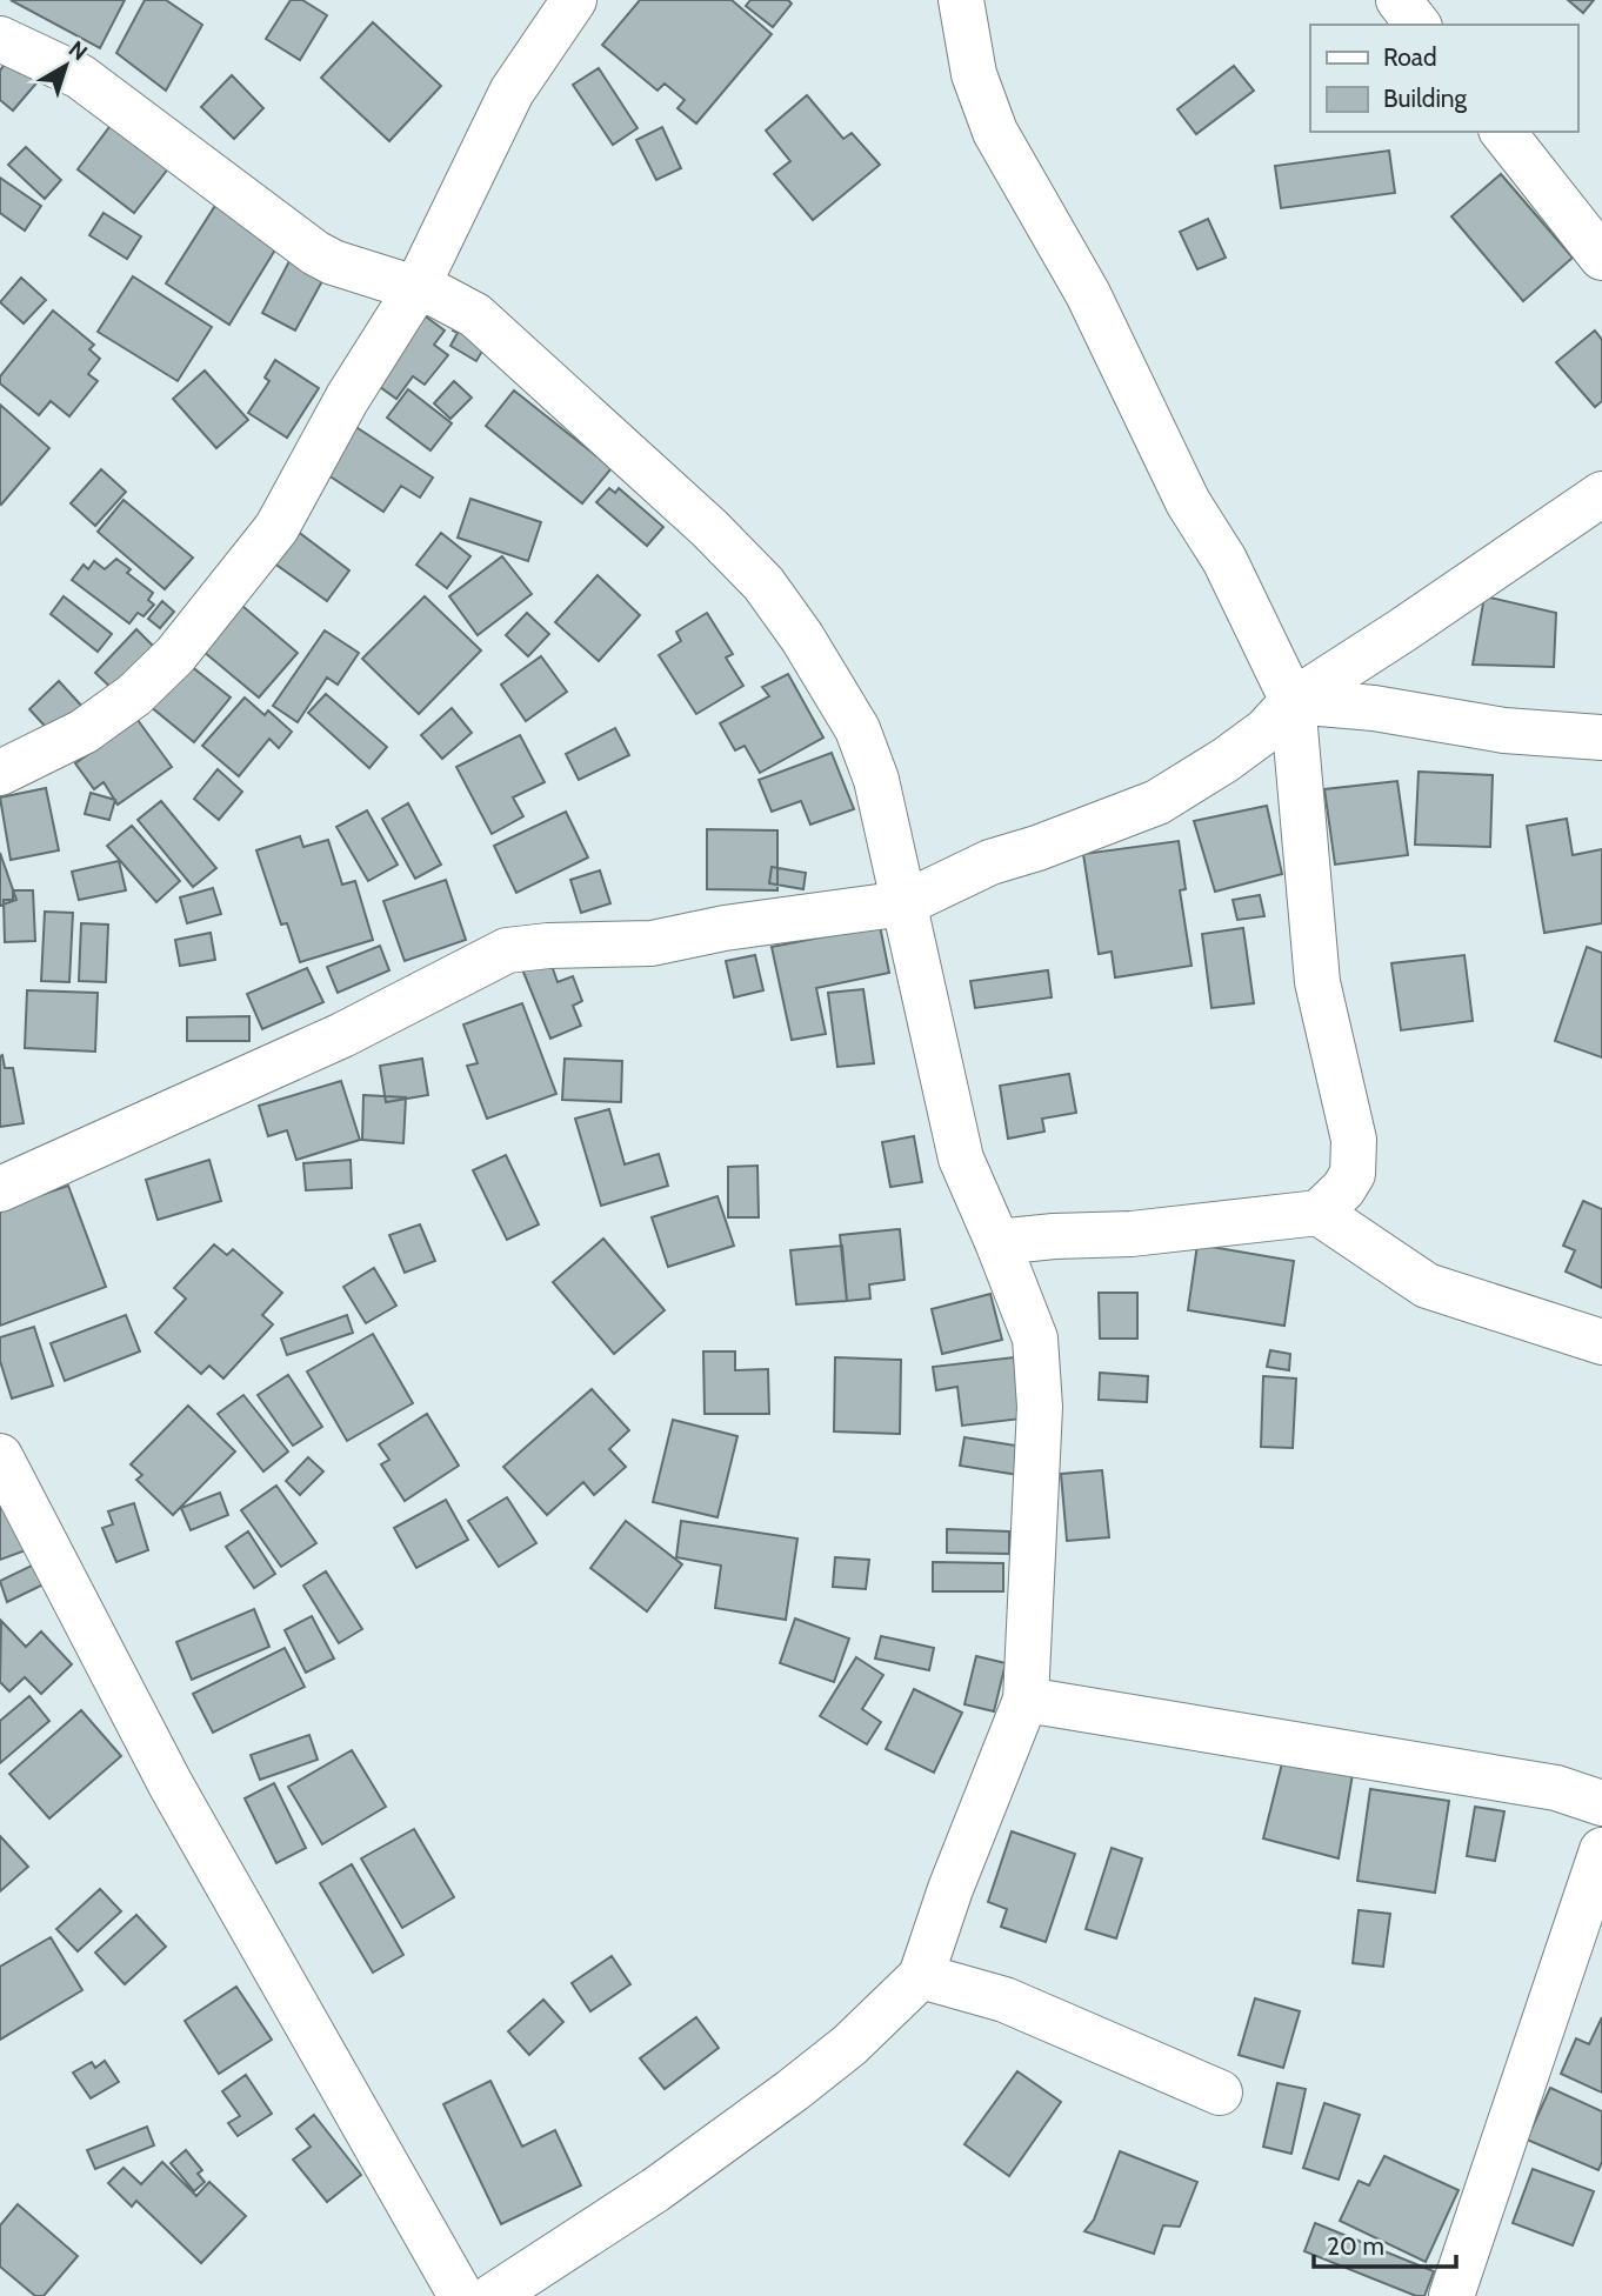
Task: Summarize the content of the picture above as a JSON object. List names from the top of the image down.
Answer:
{
  "legend": ["Road", "Building"],
  "scale_bar": "20 m",
  "north": "top right"
}
